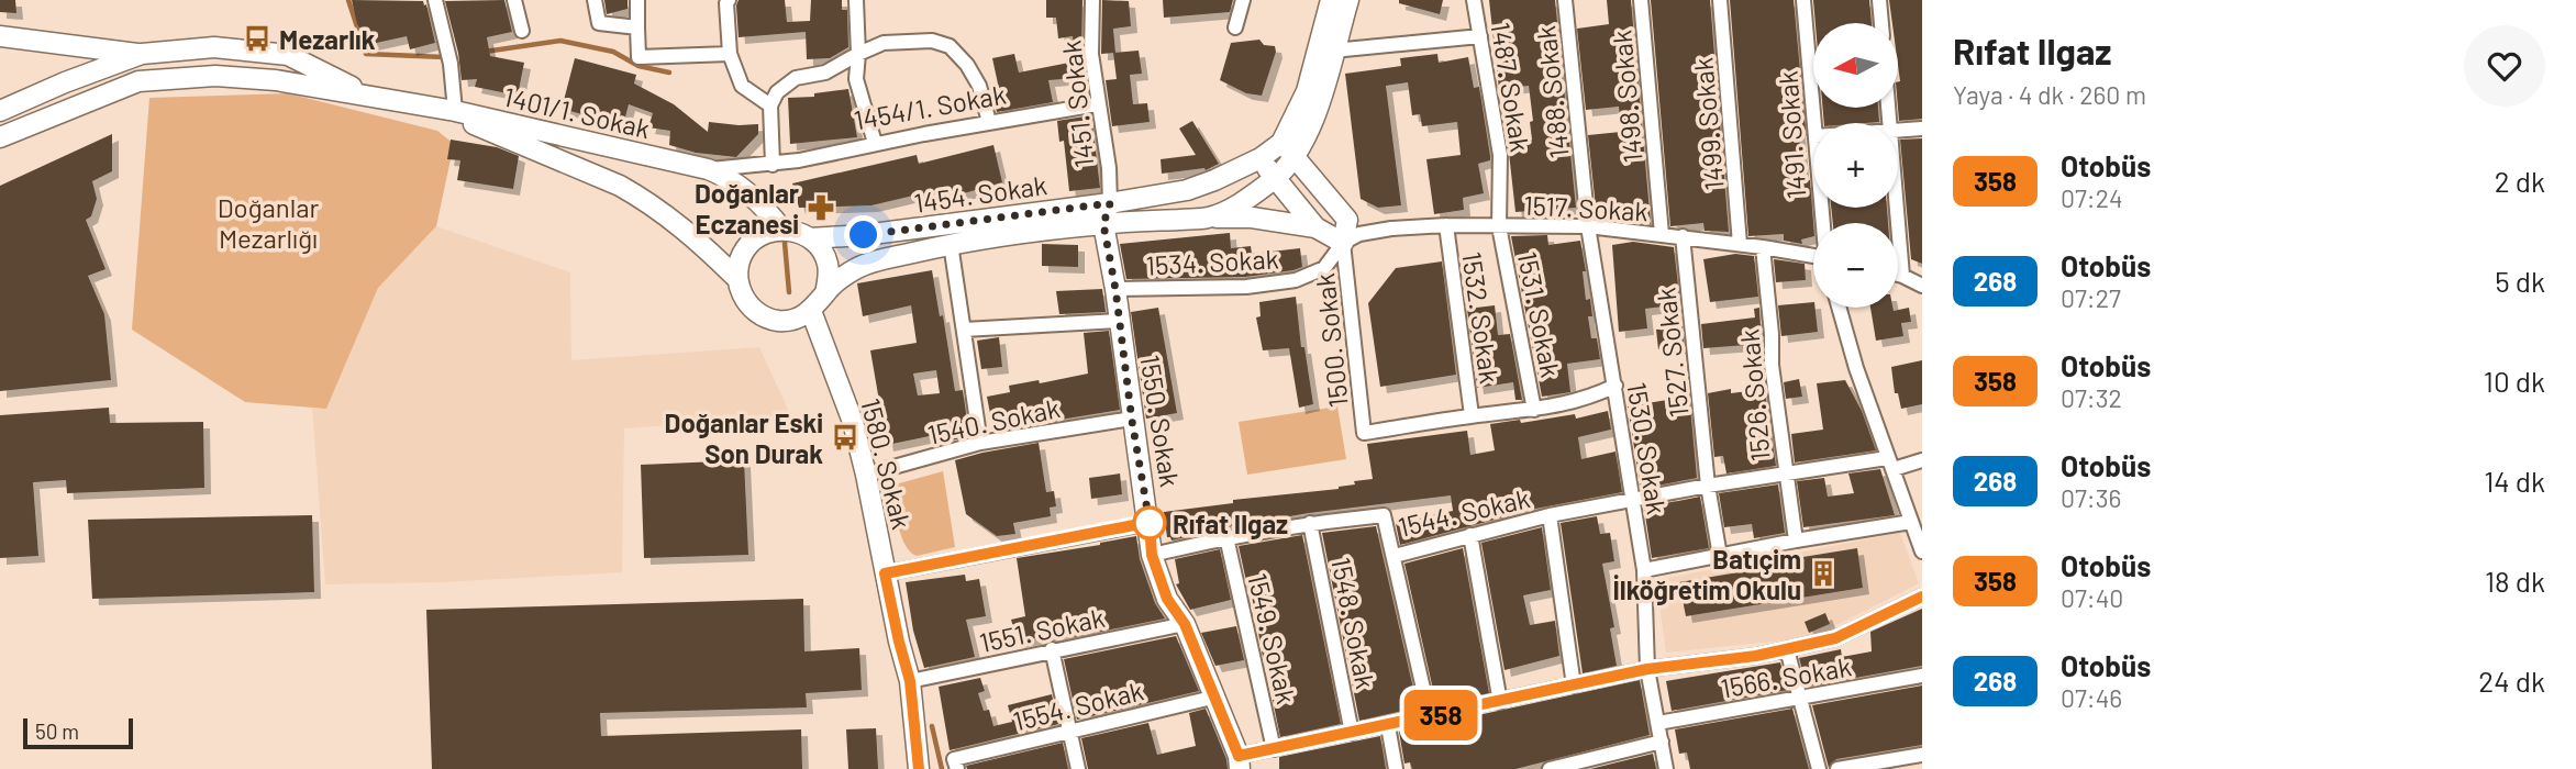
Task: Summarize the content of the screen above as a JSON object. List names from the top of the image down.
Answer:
{
  "streets": {
    "main road": [
      "1401/1. Sokak",
      "1454. Sokak",
      "1550. Sokak",
      "1580. Sokak"
    ],
    "street": [
      "1487. Sokak",
      "1488. Sokak",
      "1498. Sokak",
      "1451. Sokak",
      "1454/1. Sokak",
      "1499. Sokak",
      "1491. Sokak",
      "1517. Sokak",
      "1534. Sokak",
      "1531. Sokak",
      "1532. Sokak",
      "1500. Sokak",
      "1527. Sokak",
      "1526. Sokak",
      "1540. Sokak",
      "1530. Sokak",
      "1544. Sokak",
      "1548. Sokak",
      "1551. Sokak",
      "1549. Sokak",
      "1566. Sokak",
      "1554. Sokak"
    ]
  },
  "crossings": [
    ["1487. Sokak", "1517. Sokak"],
    ["1487. Sokak", "1531. Sokak"],
    ["1488. Sokak", "1517. Sokak"],
    ["1488. Sokak", "1530. Sokak"],
    ["1498. Sokak", "1517. Sokak"],
    ["1451. Sokak", "1454/1. Sokak"],
    ["1451. Sokak", "1454. Sokak"],
    ["1451. Sokak", "1550. Sokak"],
    ["1454/1. Sokak", "1401/1. Sokak"],
    ["1499. Sokak", "1517. Sokak"],
    ["1454. Sokak", "1550. Sokak"],
    ["1454. Sokak", "1580. Sokak"],
    ["1517. Sokak", "1534. Sokak"],
    ["1517. Sokak", "1531. Sokak"],
    ["1517. Sokak", "1532. Sokak"],
    ["1517. Sokak", "1500. Sokak"],
    ["1517. Sokak", "1527. Sokak"],
    ["1517. Sokak", "1526. Sokak"],
    ["1517. Sokak", "1530. Sokak"],
    ["1534. Sokak", "1500. Sokak"],
    ["1534. Sokak", "1550. Sokak"],
    ["1532. Sokak", "1500. Sokak"],
    ["1527. Sokak", "1544. Sokak"],
    ["1526. Sokak", "1544. Sokak"],
    ["1540. Sokak", "1550. Sokak"],
    ["1540. Sokak", "1580. Sokak"],
    ["1550. Sokak", "1544. Sokak"],
    ["1550. Sokak", "1551. Sokak"],
    ["1550. Sokak", "1554. Sokak"],
    ["1530. Sokak", "1544. Sokak"],
    ["1530. Sokak", "1566. Sokak"],
    ["1580. Sokak", "1551. Sokak"],
    ["1544. Sokak", "1548. Sokak"],
    ["1544. Sokak", "1549. Sokak"]
  ],
  "parks": ["Doğanlar Mezarlığı"],
  "places": {
    "bus stop": ["Mezarlık", "Doğanlar Eski Son Durak"],
    "pharmacy": ["Doğanlar Eczanesi"],
    "other": ["Rıfat Ilgaz"],
    "building": ["Batıçim İlköğretim Okulu"]
  },
  "lines": ["bus line 358"],
  "scale_bar": "50 m",
  "north": "left",
  "page": {
    "on_map": "358",
    "heading": ["Rıfat Ilgaz", "Yaya · 4 dk · 260 m"],
    "map_buttons": ["+", "−"],
    "list": [
      {
        "mark": "358",
        "name": "Otobüs",
        "note": "07:24",
        "value": "2 dk"
      },
      {
        "mark": "268",
        "name": "Otobüs",
        "note": "07:27",
        "value": "5 dk"
      },
      {
        "mark": "358",
        "name": "Otobüs",
        "note": "07:32",
        "value": "10 dk"
      },
      {
        "mark": "268",
        "name": "Otobüs",
        "note": "07:36",
        "value": "14 dk"
      },
      {
        "mark": "358",
        "name": "Otobüs",
        "note": "07:40",
        "value": "18 dk"
      },
      {
        "mark": "268",
        "name": "Otobüs",
        "note": "07:46",
        "value": "24 dk"
      }
    ],
    "scale": "50 m"
  }
}
